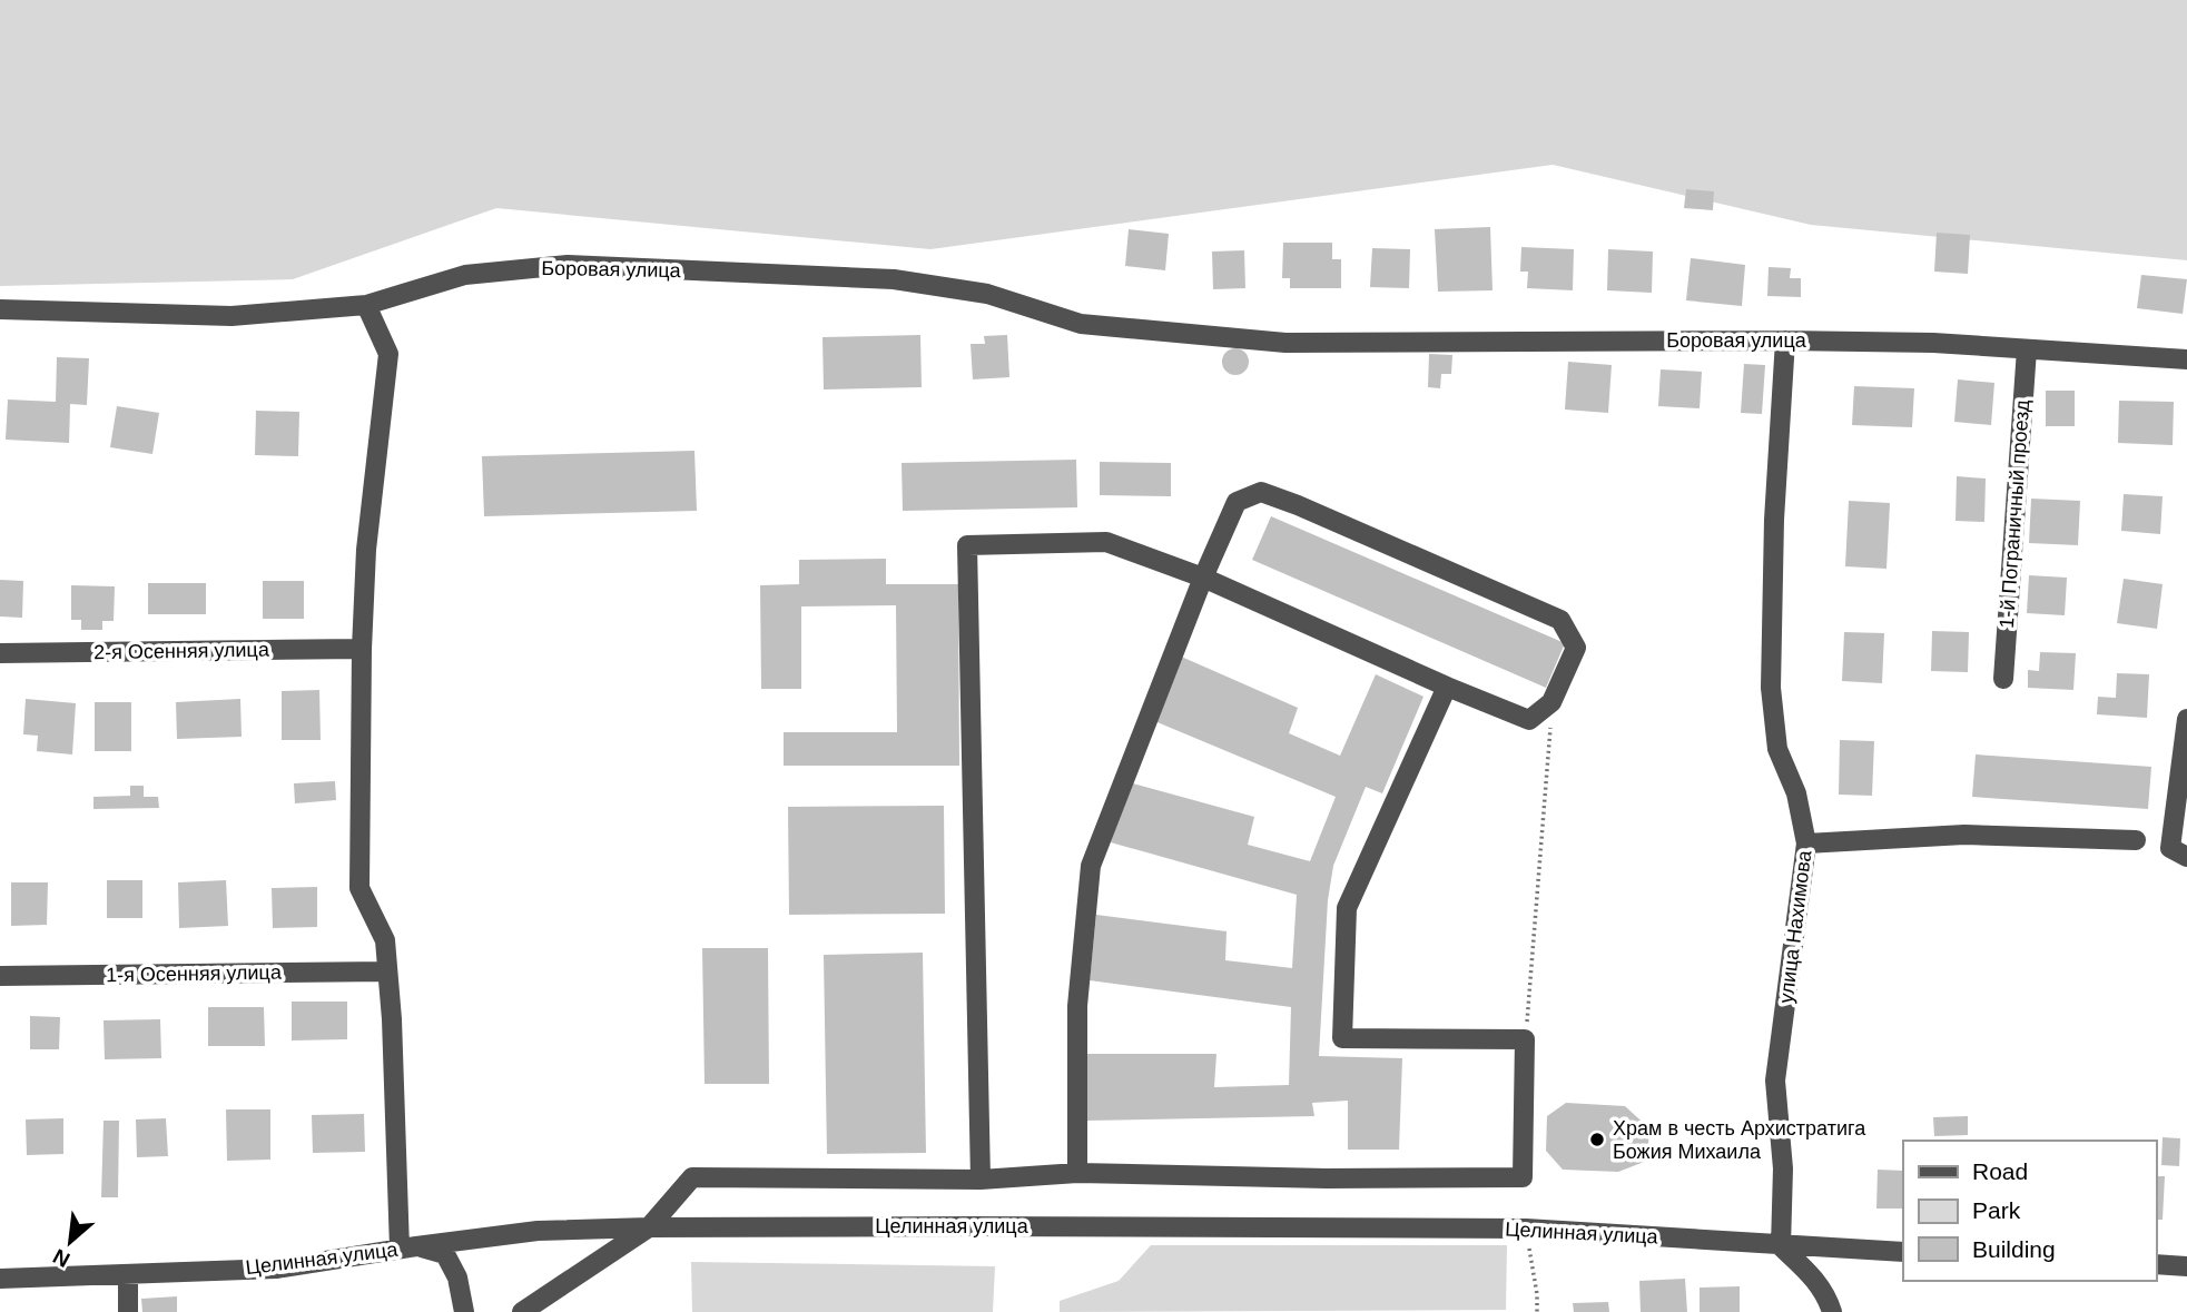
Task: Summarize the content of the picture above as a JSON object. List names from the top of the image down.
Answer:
{
  "streets": {
    "street": [
      "Боровая улица",
      "1-й Пограничный проезд",
      "2-я Осенняя улица",
      "улица Нахимова",
      "1-я Осенняя улица",
      "Целинная улица"
    ]
  },
  "crossings": [
    ["Боровая улица", "1-й Пограничный проезд"],
    ["Боровая улица", "улица Нахимова"],
    ["улица Нахимова", "Целинная улица"]
  ],
  "places": ["Храм в честь Архистратига Божия Михаила"],
  "legend": ["Road", "Park", "Building"],
  "north": "bottom left"
}
